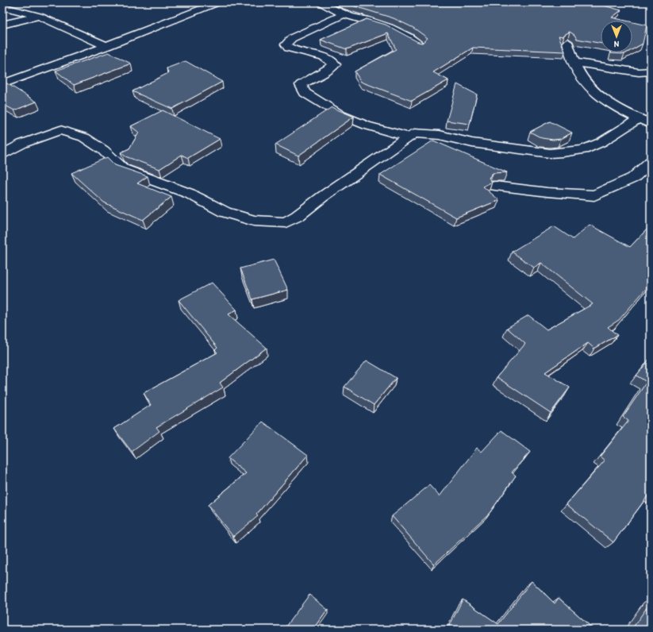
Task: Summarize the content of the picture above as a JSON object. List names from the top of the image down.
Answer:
{
  "north": "bottom"
}
